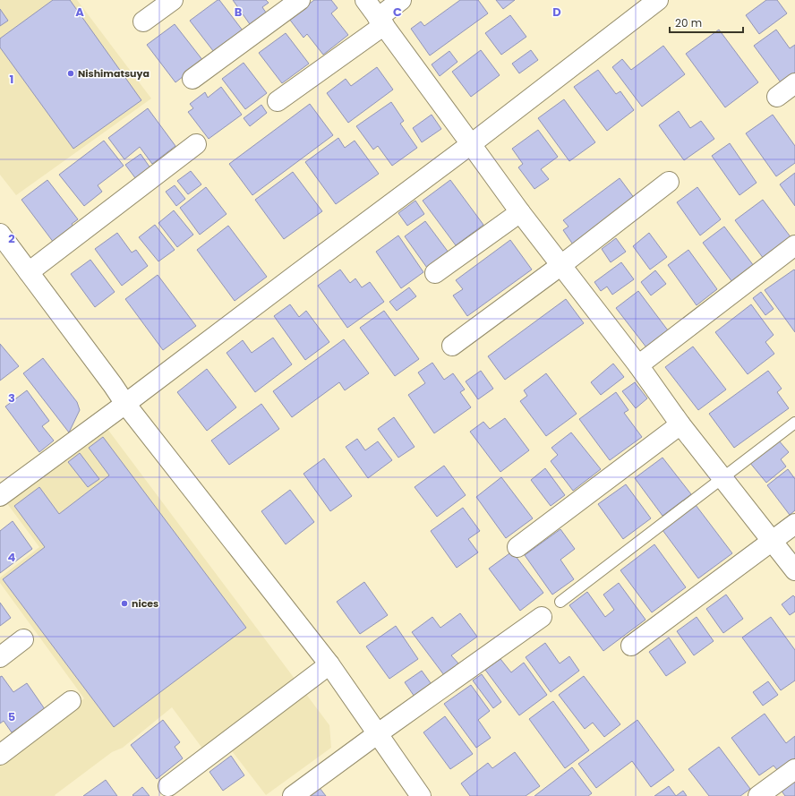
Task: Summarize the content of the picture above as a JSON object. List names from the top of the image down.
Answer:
{
  "places": ["Nishimatsuya", "nices"],
  "scale_bar": "20 m",
  "grid": {
    "columns": [
      "A",
      "B",
      "C",
      "D"
    ],
    "rows": [
      "1",
      "2",
      "3",
      "4",
      "5"
    ]
  }
}
